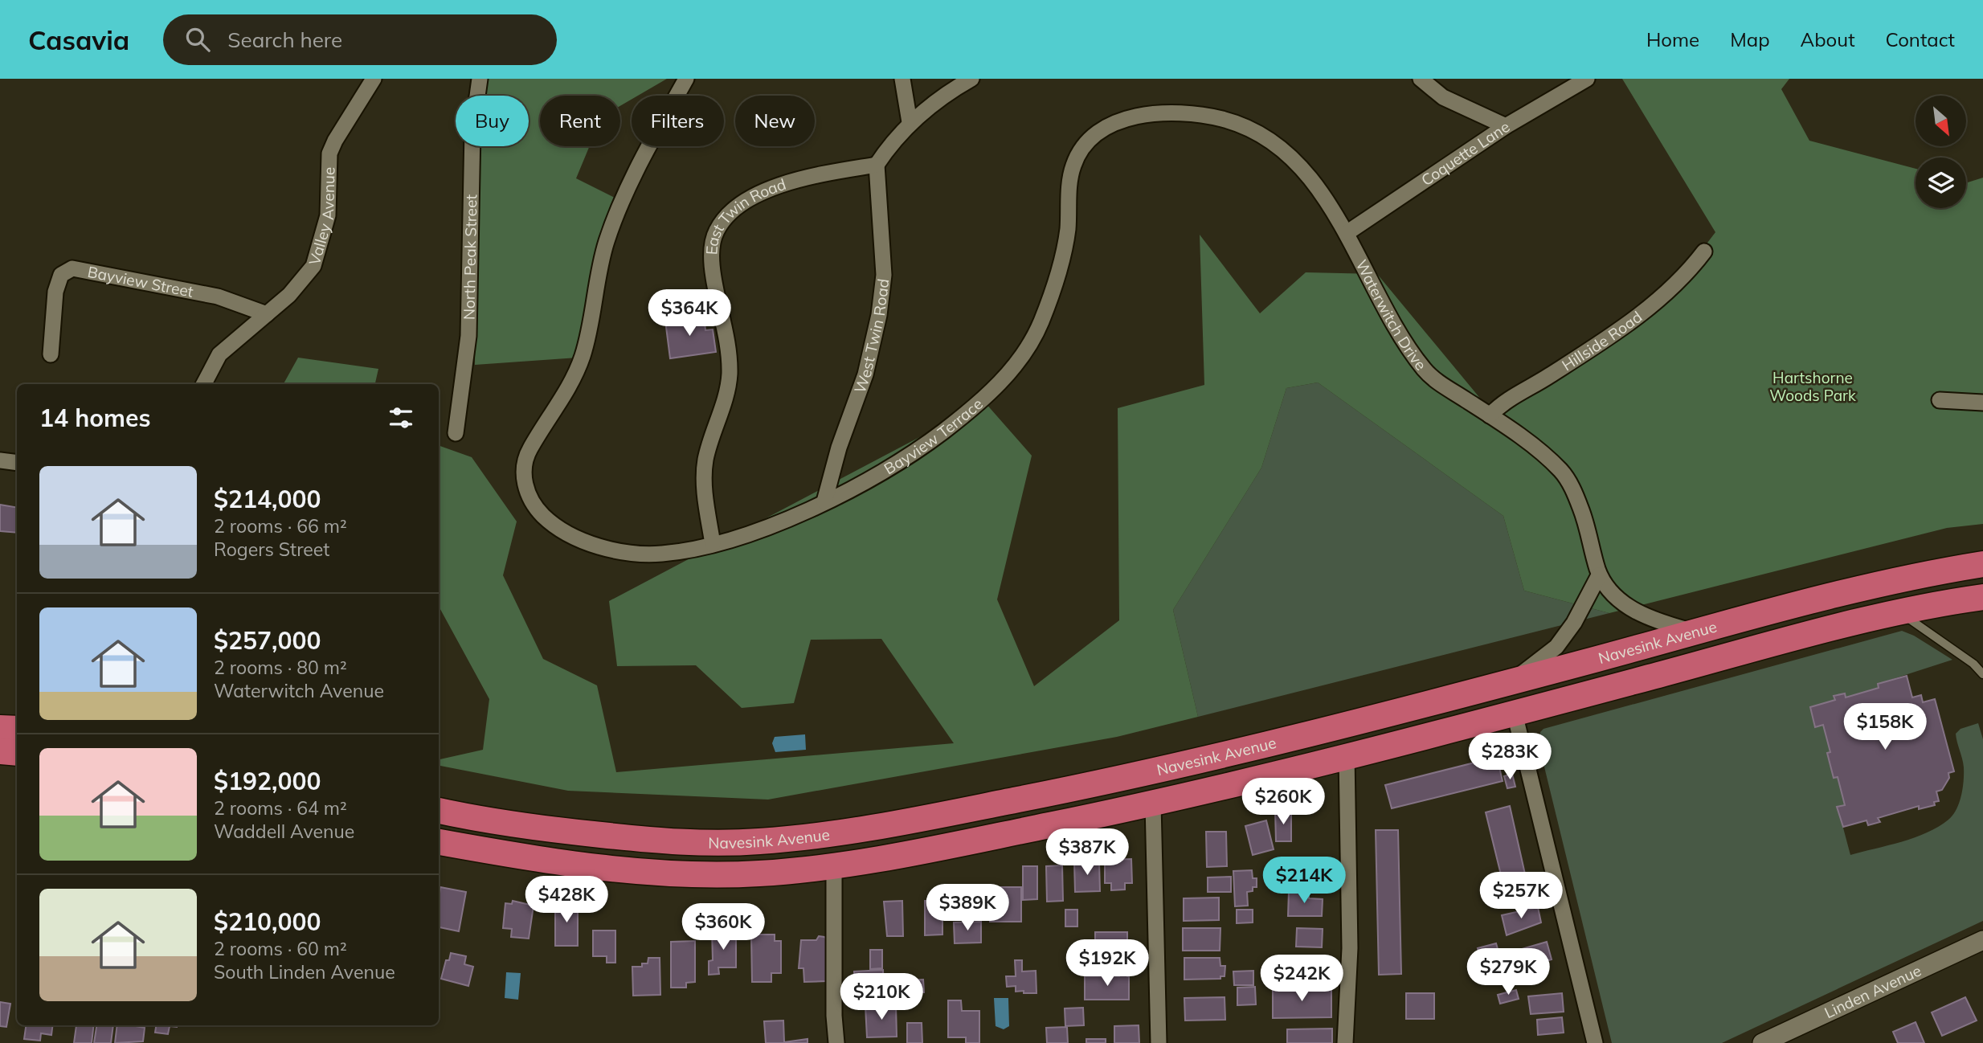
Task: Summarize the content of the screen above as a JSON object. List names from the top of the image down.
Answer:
{
  "streets": {
    "highway": ["Navesink Avenue"],
    "street": [
      "Coquette Lane",
      "Valley Avenue",
      "East Twin Road",
      "North Peak Street",
      "Bayview Street",
      "Waterwitch Drive",
      "West Twin Road",
      "Hillside Road",
      "Bayview Terrace",
      "Linden Avenue"
    ]
  },
  "crossings": [
    ["Coquette Lane", "Waterwitch Drive"],
    ["Valley Avenue", "Bayview Street"],
    ["East Twin Road", "West Twin Road"],
    ["East Twin Road", "Bayview Terrace"],
    ["Waterwitch Drive", "Hillside Road"],
    ["Waterwitch Drive", "Bayview Terrace"],
    ["West Twin Road", "Bayview Terrace"]
  ],
  "parks": ["Hartshorne Woods Park"],
  "north": "bottom right",
  "page": {
    "header": "Casavia",
    "search": "Search here",
    "nav": [
      "Home",
      "Map",
      "About",
      "Contact"
    ],
    "chip": [
      "Buy",
      "Rent",
      "Filters",
      "New"
    ],
    "price": [
      "$364K",
      "$158K",
      "$283K",
      "$260K",
      "$387K",
      "$214K",
      "$257K",
      "$428K",
      "$389K",
      "$360K",
      "$192K",
      "$279K",
      "$242K",
      "$210K"
    ],
    "heading": "14 homes",
    "list": [
      {
        "name": "$214,000",
        "note": "2 rooms · 66 m² · Rogers Street"
      },
      {
        "name": "$257,000",
        "note": "2 rooms · 80 m² · Waterwitch Avenue"
      },
      {
        "name": "$192,000",
        "note": "2 rooms · 64 m² · Waddell Avenue"
      },
      {
        "name": "$210,000",
        "note": "2 rooms · 60 m² · South Linden Avenue"
      }
    ]
  }
}
